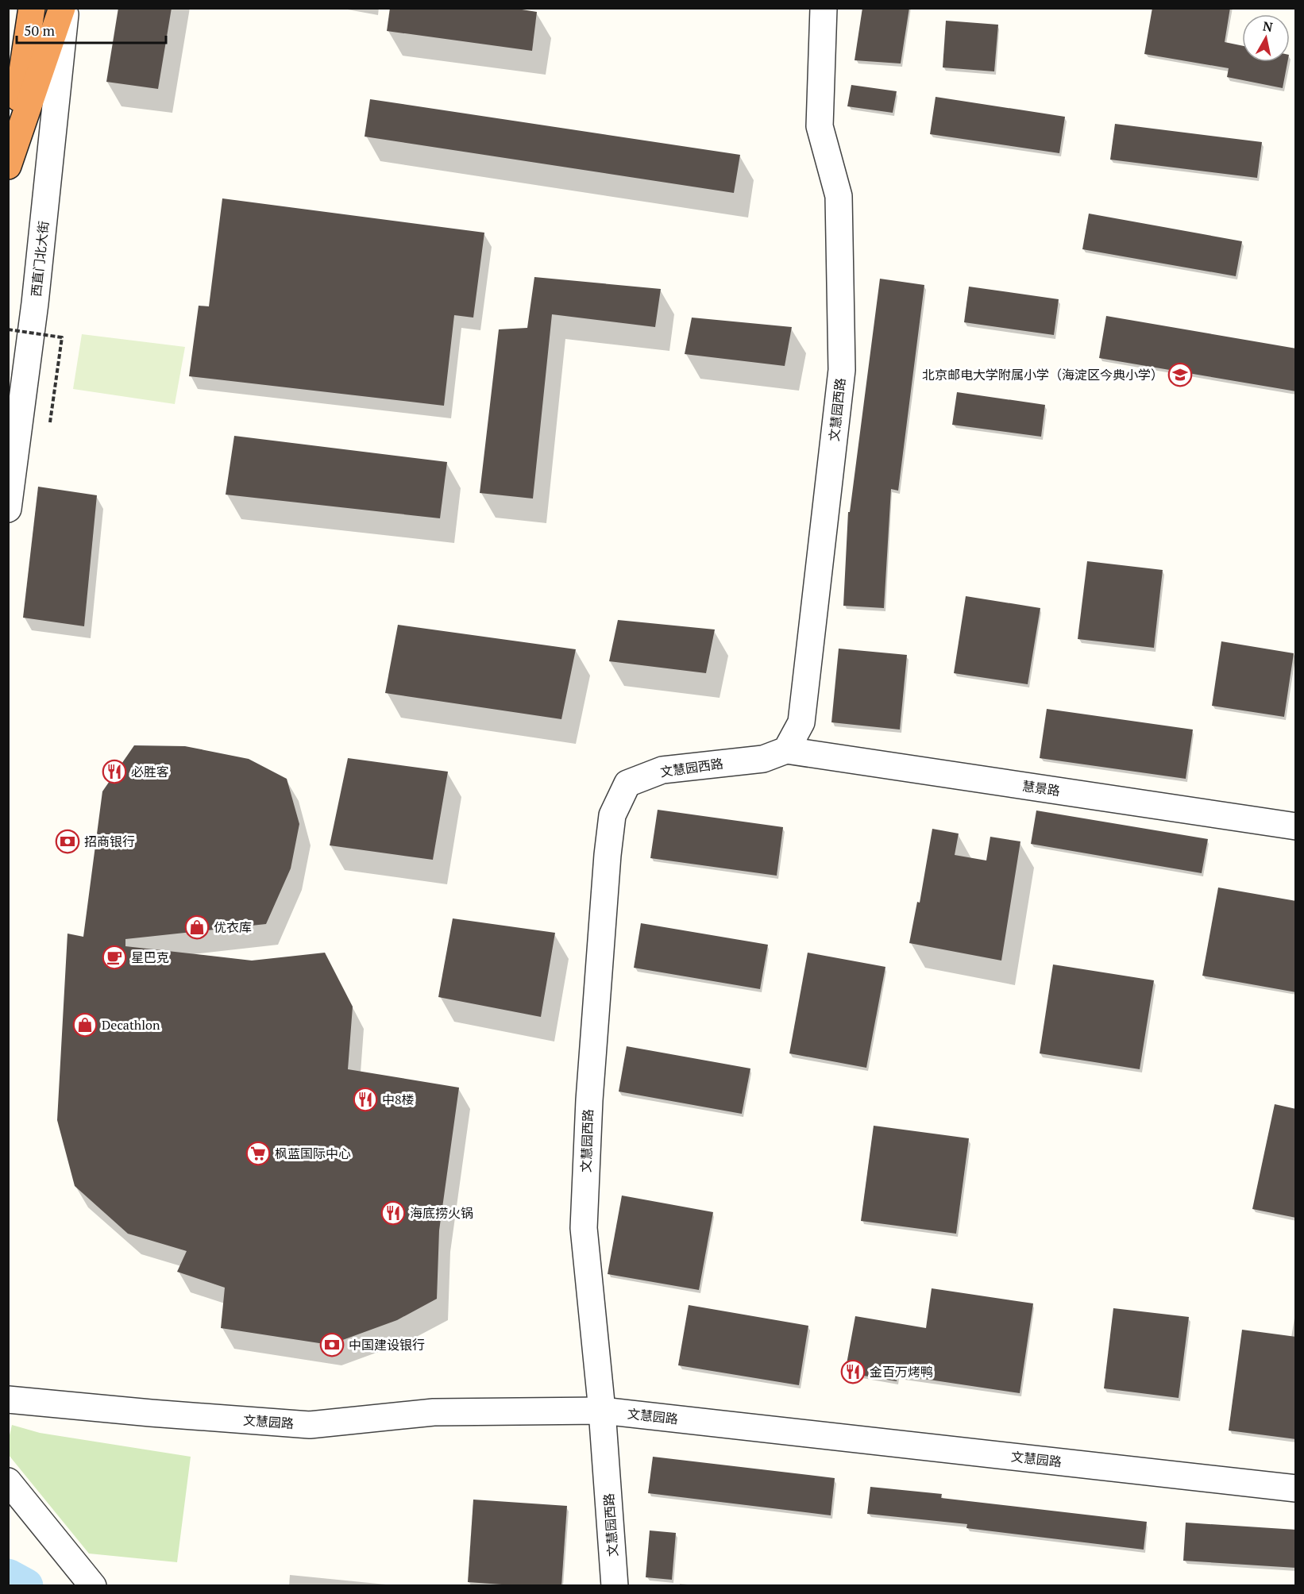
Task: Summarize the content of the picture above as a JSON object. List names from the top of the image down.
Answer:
{
  "streets": {
    "street": [
      "西直门北大街",
      "文慧园西路",
      "慧景路",
      "文慧园路"
    ]
  },
  "crossings": [
    ["文慧园西路", "慧景路"],
    ["文慧园西路", "文慧园路"]
  ],
  "places": {
    "school or university": ["北京邮电大学附属小学（海淀区今典小学）"],
    "restaurant": [
      "必胜客",
      "中8楼",
      "海底捞火锅",
      "金百万烤鸭"
    ],
    "bank": ["招商银行", "中国建设银行"],
    "shop": ["优衣库", "Decathlon"],
    "cafe": ["星巴克"],
    "supermarket": ["枫蓝国际中心"]
  },
  "scale_bar": "50 m",
  "north": "top"
}
